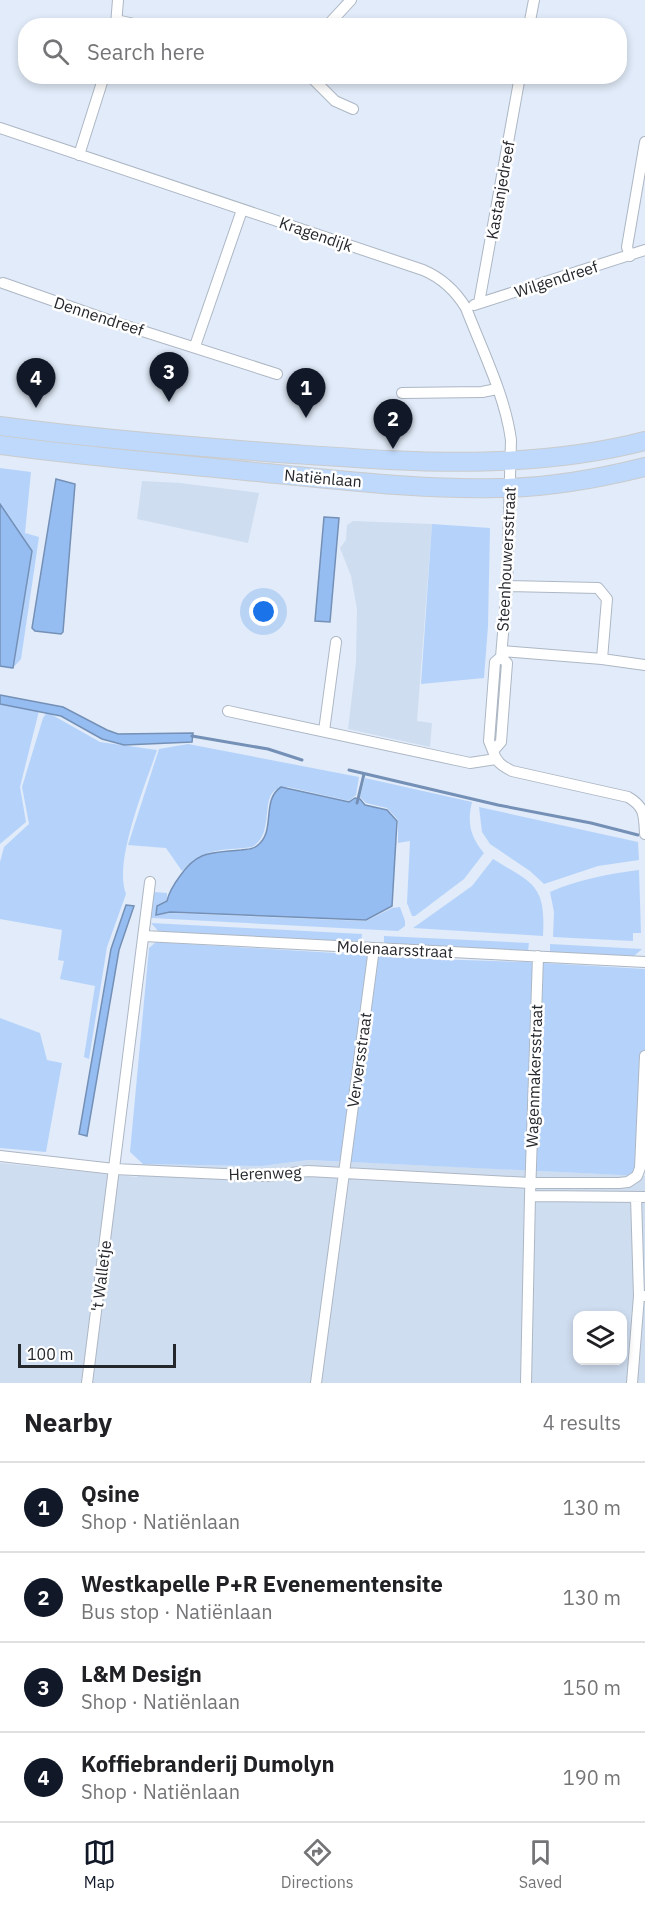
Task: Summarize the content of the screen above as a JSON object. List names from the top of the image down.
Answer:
{
  "streets": {
    "main road": ["Natiënlaan"],
    "street": [
      "Kastanjedreef",
      "Kragendijk",
      "Wilgendreef",
      "Dennendreef",
      "Steenhouwersstraat",
      "Molenaarsstraat",
      "Verversstraat",
      "Wagenmakersstraat",
      "Herenweg",
      "'t Walletje"
    ]
  },
  "crossings": [
    ["Kastanjedreef", "Wilgendreef"],
    ["Kragendijk", "Wilgendreef"],
    ["Kragendijk", "Natiënlaan"],
    ["Kragendijk", "Steenhouwersstraat"],
    ["Natiënlaan", "Steenhouwersstraat"],
    ["Molenaarsstraat", "Verversstraat"],
    ["Molenaarsstraat", "Wagenmakersstraat"],
    ["Verversstraat", "Herenweg"],
    ["Wagenmakersstraat", "Herenweg"],
    ["Herenweg", "'t Walletje"]
  ],
  "scale_bar": "100 m",
  "page": {
    "search": "Search here",
    "pins": [
      "3",
      "4",
      "1",
      "2"
    ],
    "scale": "100 m",
    "heading": ["Nearby", "4 results"],
    "list": [
      {
        "mark": "1",
        "name": "Qsine",
        "note": "Shop · Natiënlaan",
        "value": "130 m"
      },
      {
        "mark": "2",
        "name": "Westkapelle P+R Evenementensite",
        "note": "Bus stop · Natiënlaan",
        "value": "130 m"
      },
      {
        "mark": "3",
        "name": "L&M Design",
        "note": "Shop · Natiënlaan",
        "value": "150 m"
      },
      {
        "mark": "4",
        "name": "Koffiebranderij Dumolyn",
        "note": "Shop · Natiënlaan",
        "value": "190 m"
      }
    ],
    "nav": ["Map", "Directions", "Saved"]
  }
}
